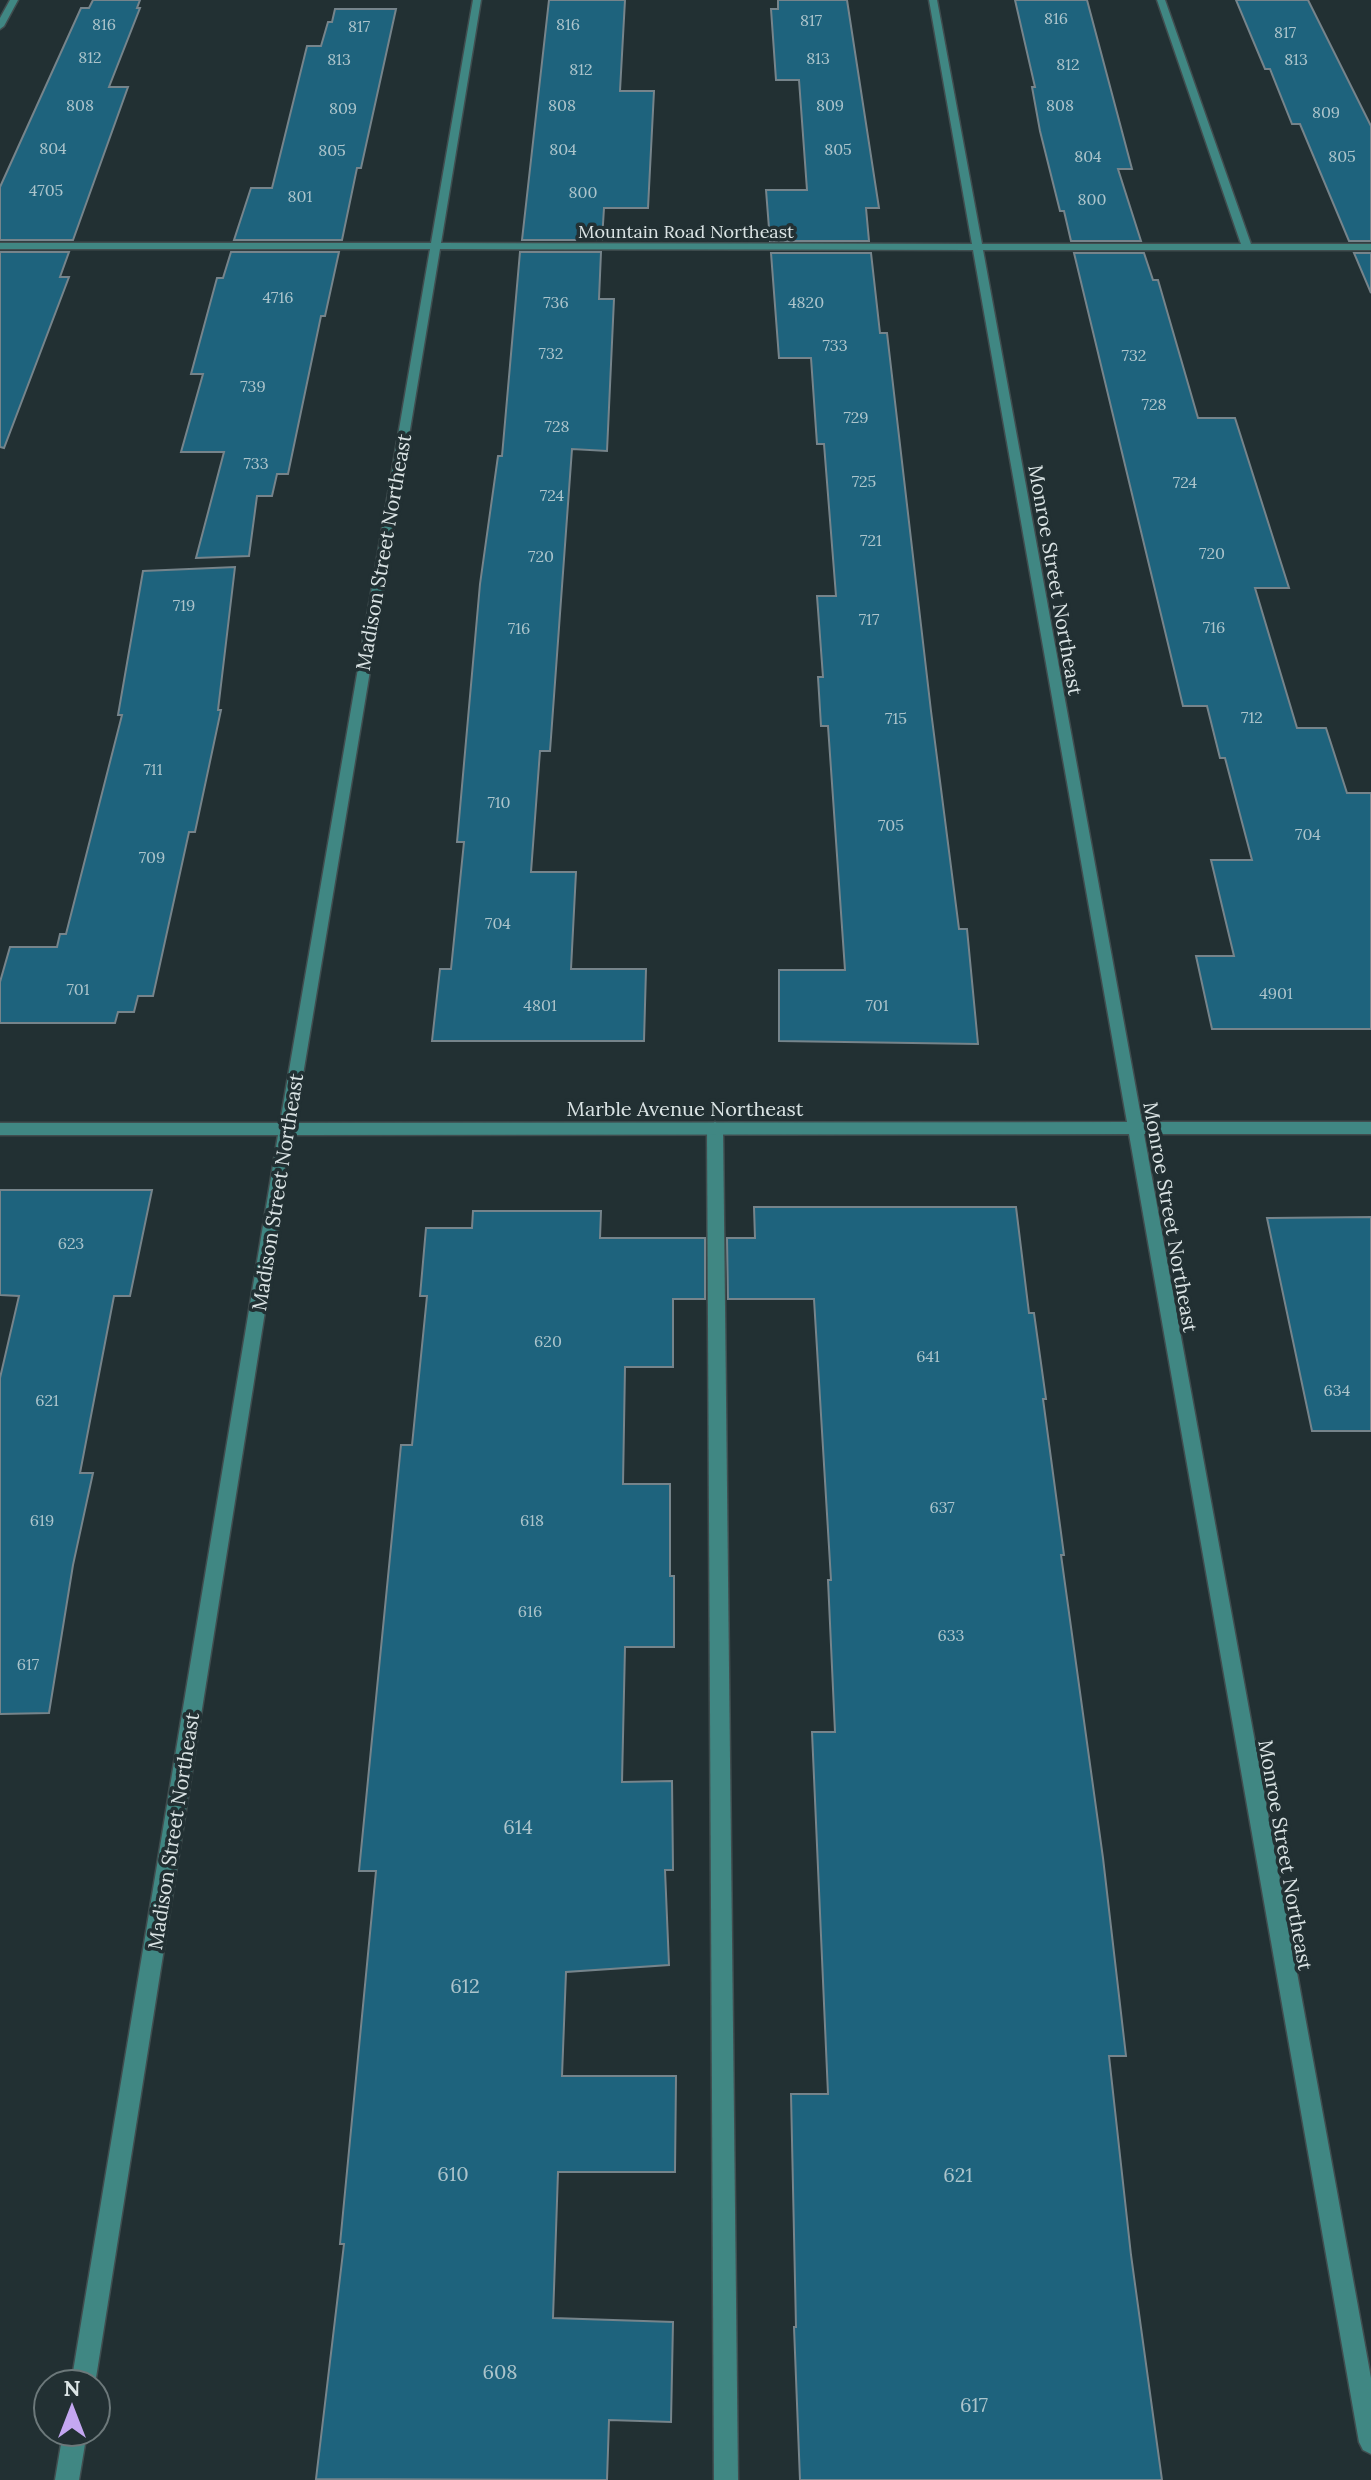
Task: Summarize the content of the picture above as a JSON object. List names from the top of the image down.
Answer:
{
  "streets": {
    "street": [
      "Mountain Road Northeast",
      "Madison Street Northeast",
      "Monroe Street Northeast",
      "Marble Avenue Northeast"
    ]
  },
  "crossings": [
    ["Mountain Road Northeast", "Madison Street Northeast"],
    ["Mountain Road Northeast", "Monroe Street Northeast"],
    ["Madison Street Northeast", "Marble Avenue Northeast"],
    ["Monroe Street Northeast", "Marble Avenue Northeast"]
  ],
  "house_numbers": [
    "816",
    "817",
    "816",
    "816",
    "817",
    "817",
    "812",
    "813",
    "813",
    "813",
    "812",
    "812",
    "808",
    "808",
    "809",
    "808",
    "809",
    "809",
    "804",
    "804",
    "805",
    "805",
    "804",
    "805",
    "4705",
    "800",
    "801",
    "800",
    "4716",
    "736",
    "4820",
    "733",
    "732",
    "732",
    "739",
    "728",
    "729",
    "728",
    "733",
    "725",
    "724",
    "724",
    "721",
    "720",
    "720",
    "719",
    "717",
    "716",
    "716",
    "712",
    "715",
    "711",
    "710",
    "705",
    "704",
    "709",
    "704",
    "701",
    "4901",
    "4801",
    "701",
    "623",
    "620",
    "641",
    "634",
    "621",
    "637",
    "619",
    "618",
    "616",
    "633",
    "617",
    "614",
    "612",
    "610",
    "621",
    "608",
    "617"
  ],
  "north": "top"
}
